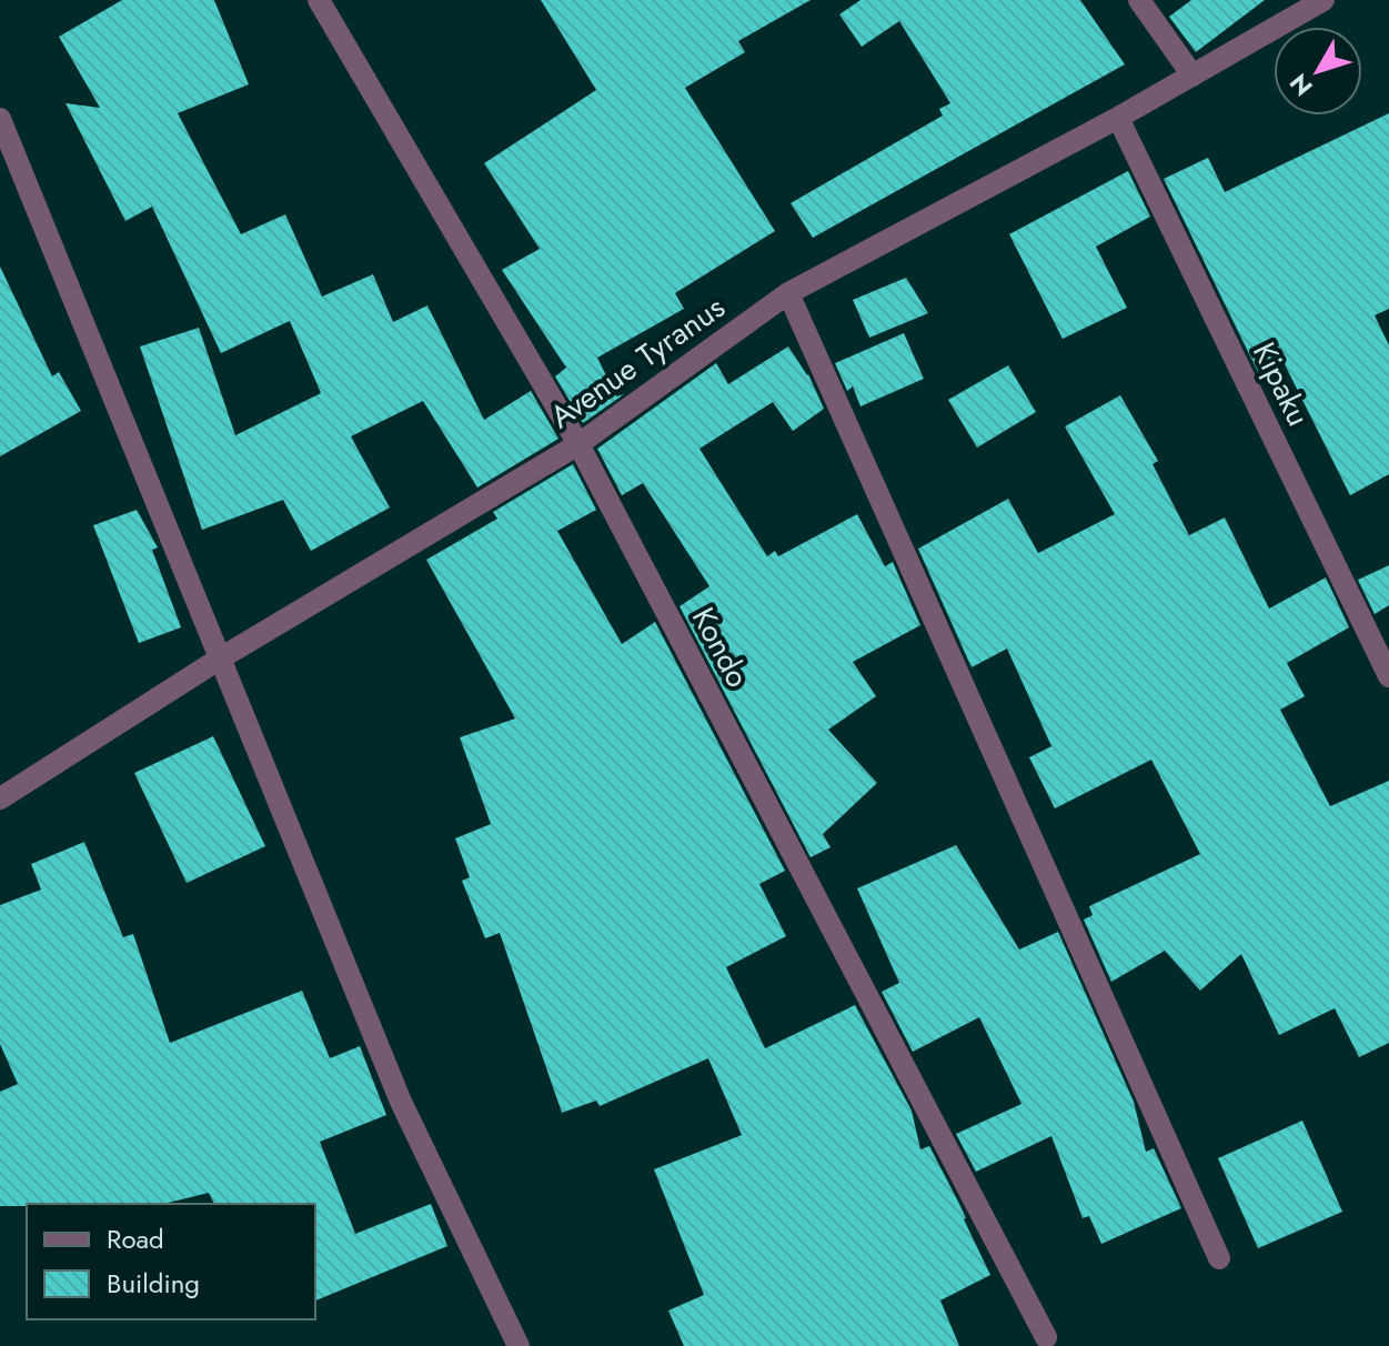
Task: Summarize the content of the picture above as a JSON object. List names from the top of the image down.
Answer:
{
  "streets": {
    "street": ["Avenue Tyranus", "Kipaku", "Kondo"]
  },
  "crossings": [
    ["Avenue Tyranus", "Kipaku"],
    ["Avenue Tyranus", "Kondo"]
  ],
  "legend": ["Road", "Building"],
  "north": "bottom left"
}
